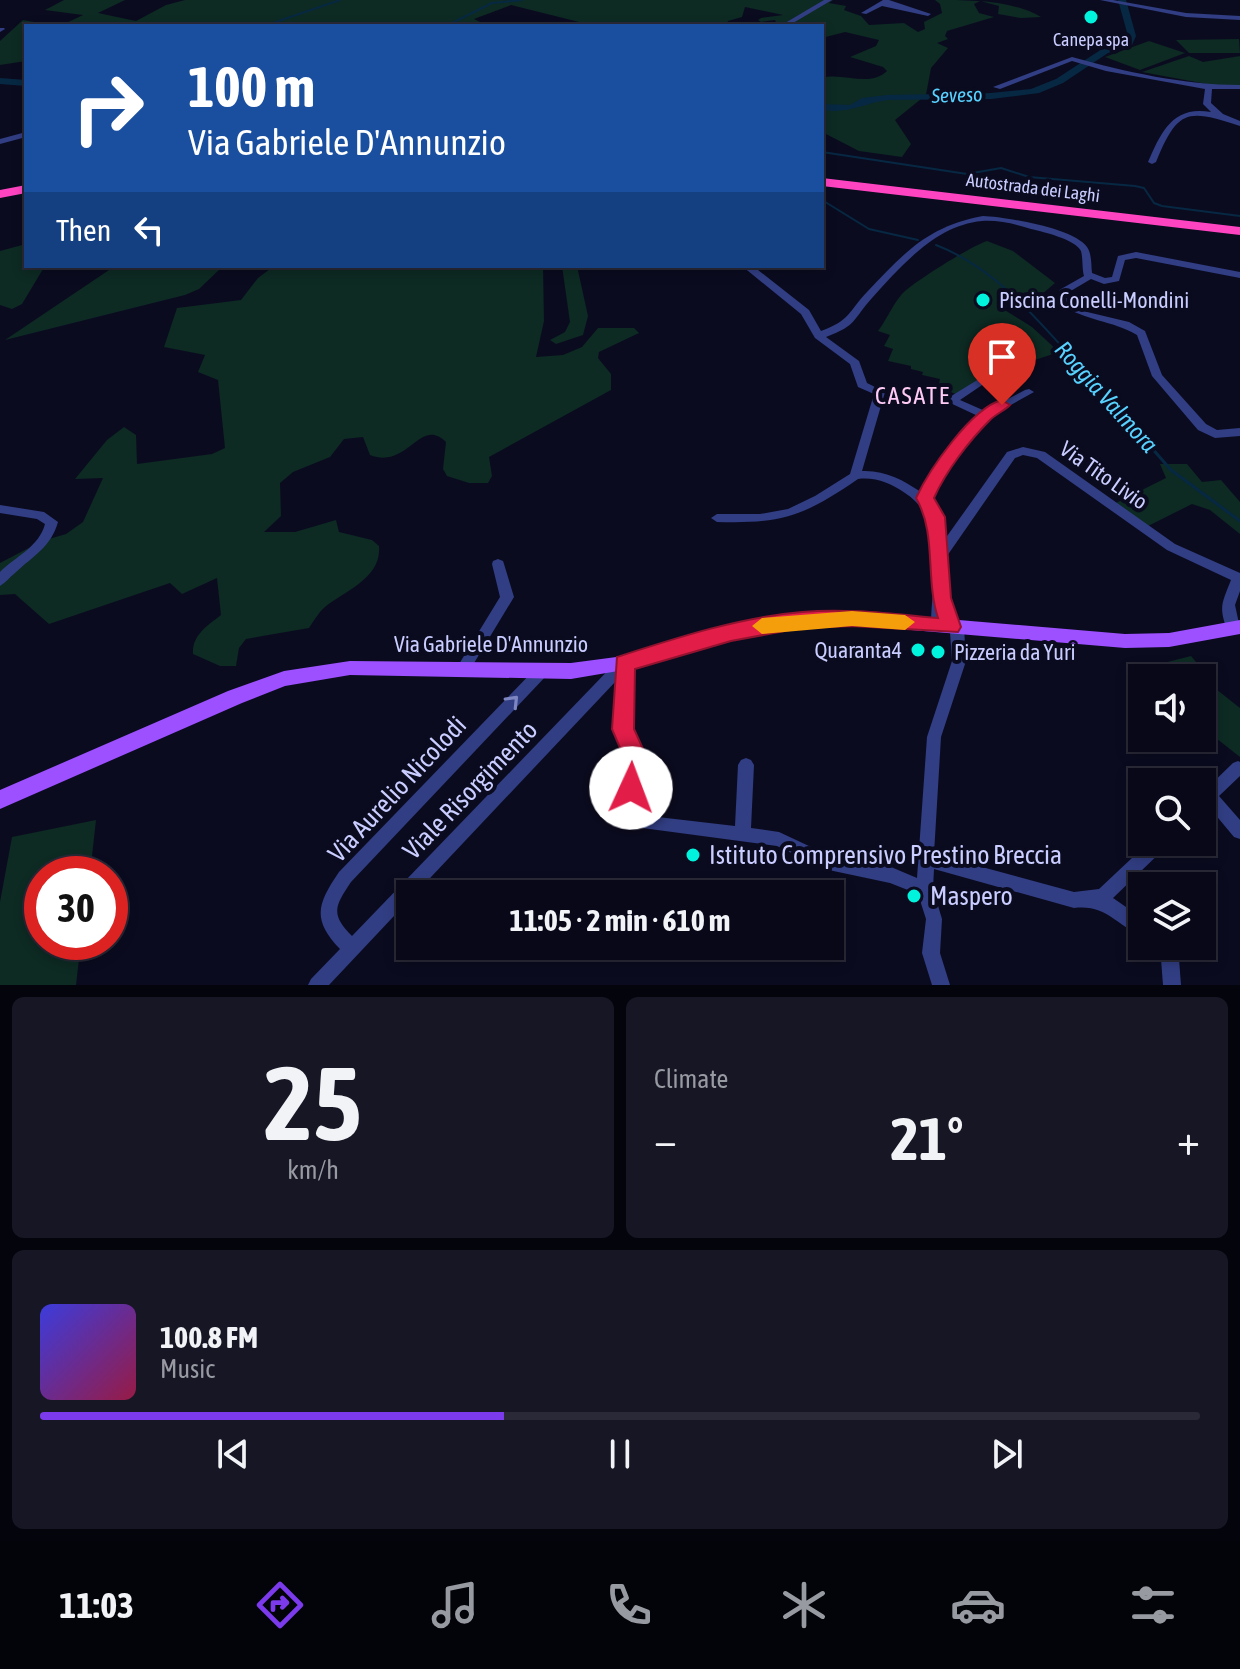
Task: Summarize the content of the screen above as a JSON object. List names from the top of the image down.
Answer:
{
  "streets": {
    "highway": ["Autostrada dei Laghi"],
    "main road": ["Via Gabriele D'Annunzio"],
    "street": ["Via Tito Livio", "Via Aurelio Nicolodi", "Viale Risorgimento"]
  },
  "crossings": [
    ["Via Tito Livio", "Via Gabriele D'Annunzio"],
    ["Via Gabriele D'Annunzio", "Via Aurelio Nicolodi"],
    ["Via Gabriele D'Annunzio", "Viale Risorgimento"],
    ["Via Aurelio Nicolodi", "Viale Risorgimento"]
  ],
  "one_way": ["Via Aurelio Nicolodi"],
  "districts": ["CASATE"],
  "water": ["Seveso", "Roggia Valmora"],
  "places": [
    "Canepa spa",
    "Piscina Conelli-Mondini",
    "Quaranta4",
    "Pizzeria da Yuri",
    "Istituto Comprensivo Prestino Breccia",
    "Maspero"
  ],
  "page": {
    "turn": ["100 m", "Via Gabriele D'Annunzio"],
    "then": "Then",
    "limit": "30",
    "trip": "11:05 · 2 min · 610 m",
    "tile": [
      ["25", "km/h"],
      "Climate"
    ],
    "heat": ["−", "21°", "+"],
    "song": ["100.8 FM", "Music"],
    "tabs": "11:03"
  }
}
